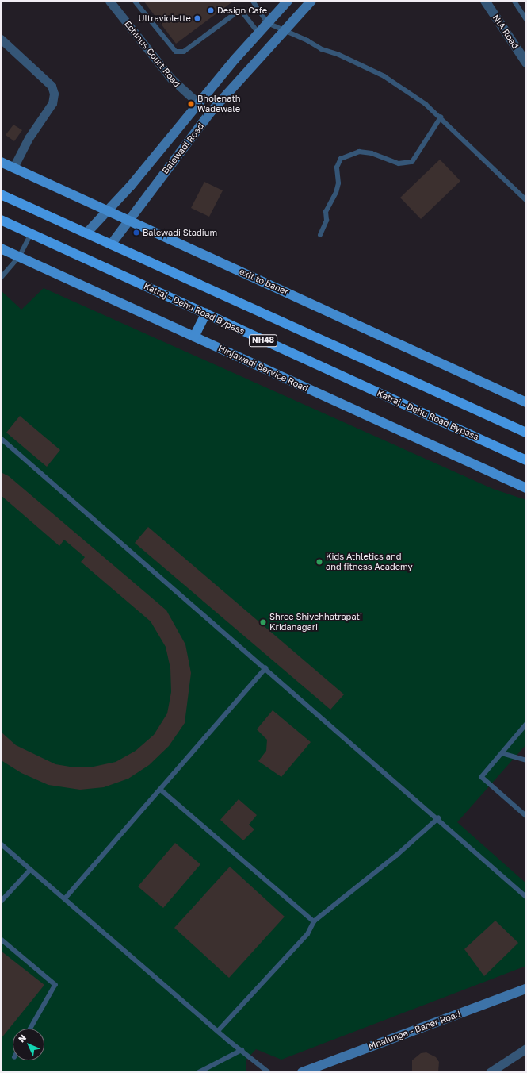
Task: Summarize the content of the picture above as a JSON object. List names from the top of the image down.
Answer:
{
  "streets": {
    "highway": ["Katraj - Dehu Road Bypass", "NH48"],
    "main road": [
      "Balewadi Road",
      "exit to baner",
      "Hinjawadi Service Road",
      "Mhalunge - Baner Road"
    ],
    "street": ["NIA Road", "Echinus Court Road"]
  },
  "crossings": [
    ["Echinus Court Road", "Balewadi Road"],
    ["Balewadi Road", "exit to baner"],
    ["Balewadi Road", "NH48"]
  ],
  "places": [
    "Design Cafe",
    "Ultraviolette",
    "Bholenath Wadewale",
    "Balewadi Stadium",
    "Kids Athletics and and fitness Academy",
    "Shree Shivchhatrapati Kridanagari"
  ],
  "north": "top left"
}
